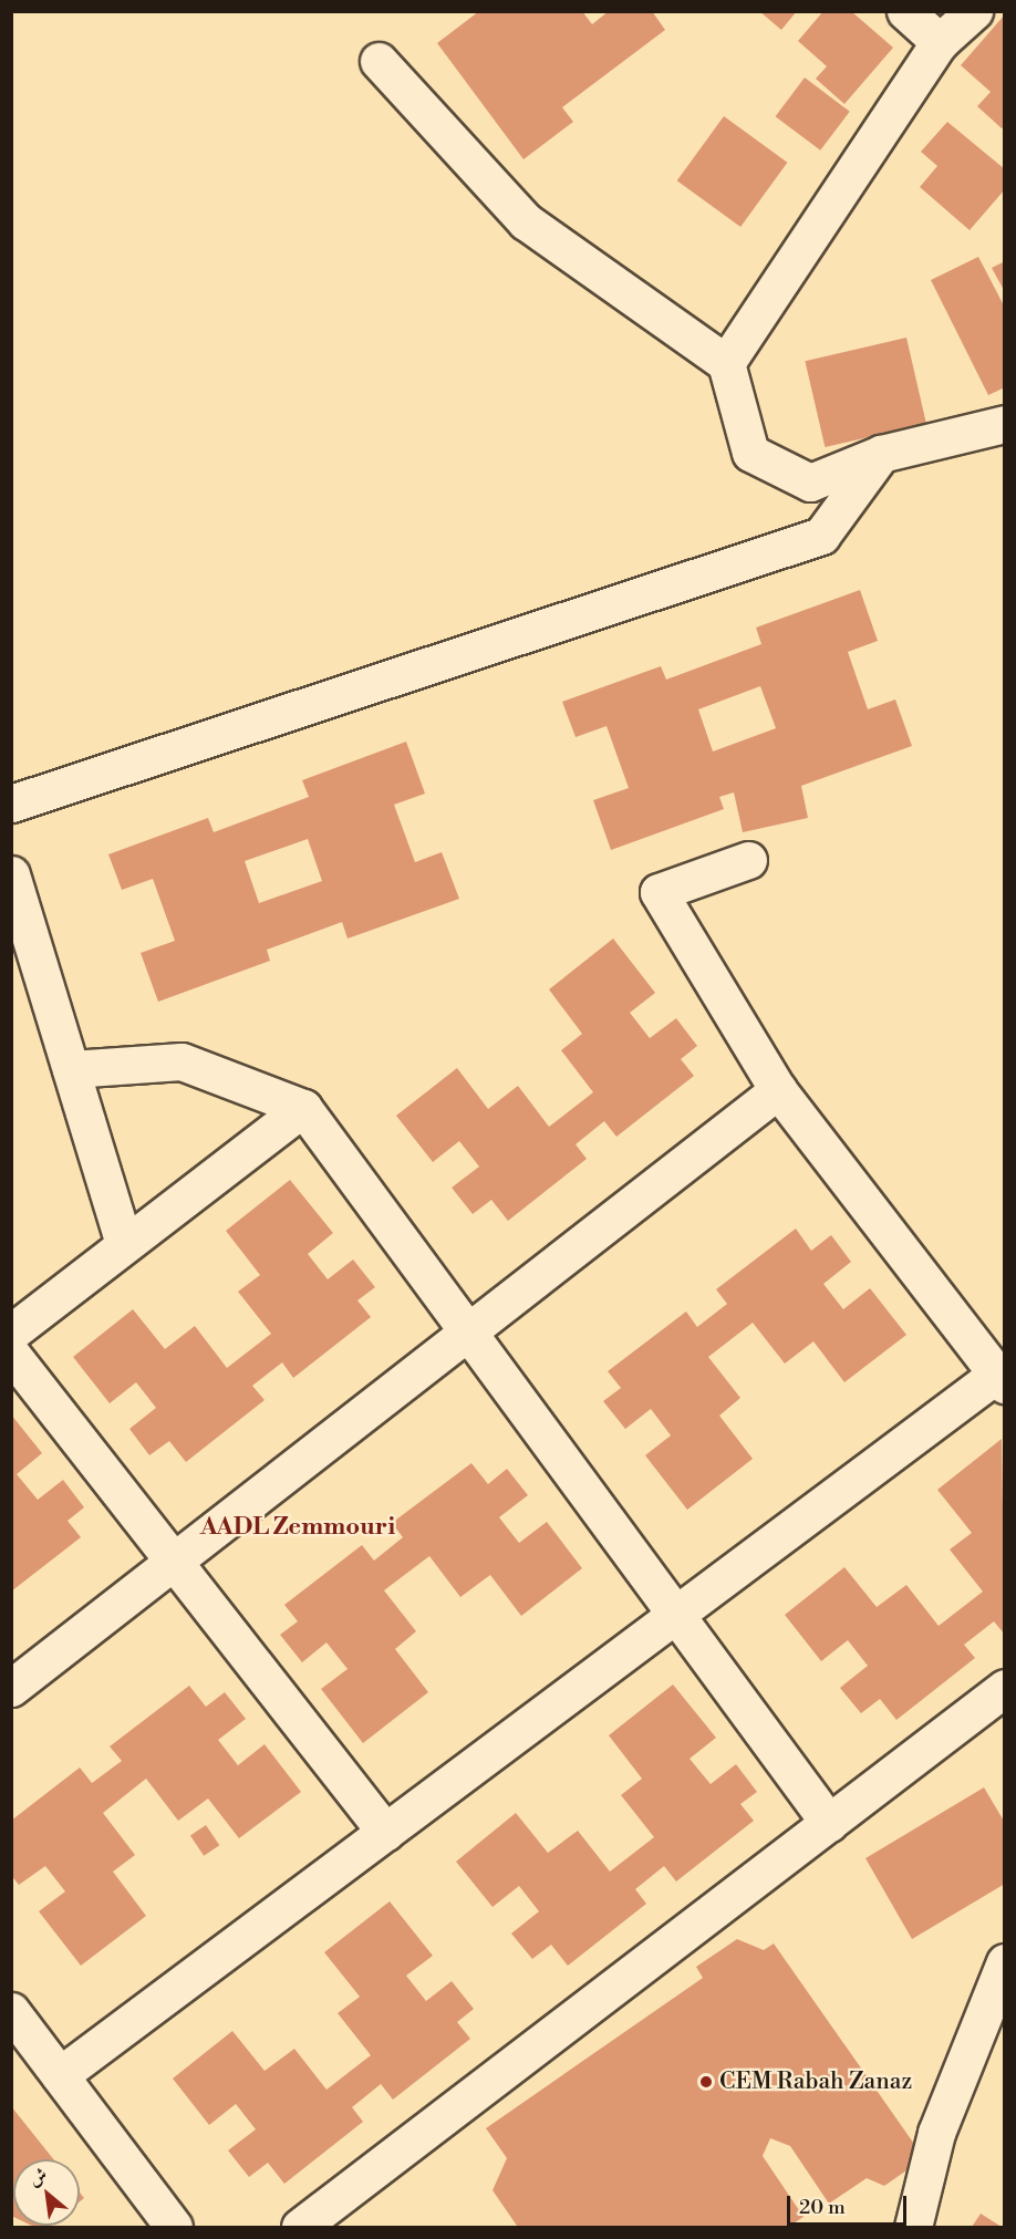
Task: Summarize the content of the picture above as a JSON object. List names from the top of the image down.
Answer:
{
  "districts": ["AADL Zemmouri"],
  "places": ["CEM Rabah Zanaz"],
  "scale_bar": "20 m",
  "north": "top left"
}
